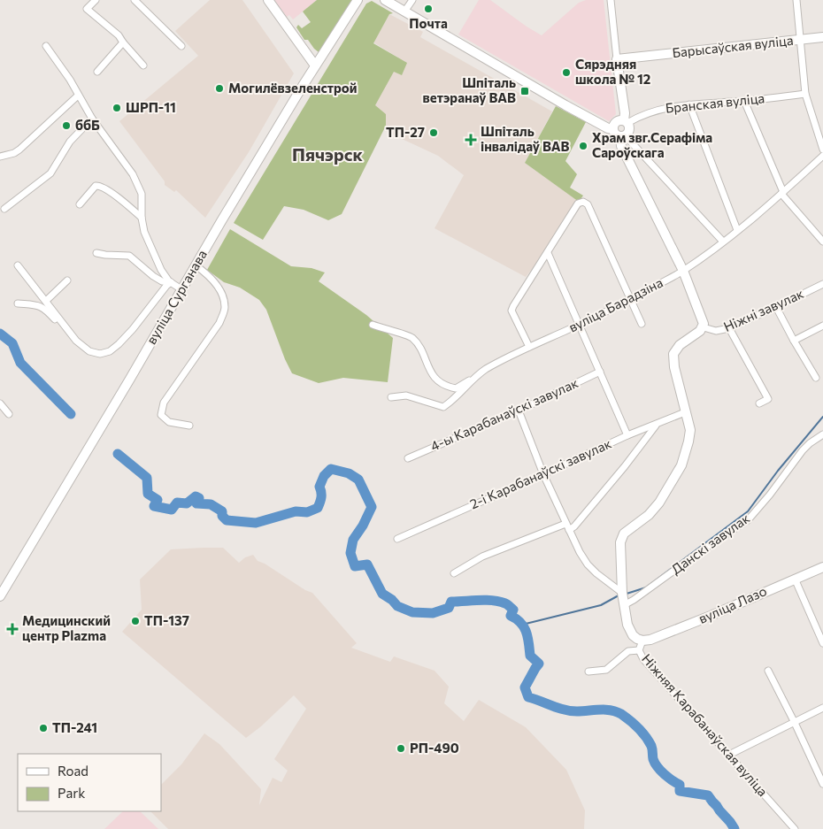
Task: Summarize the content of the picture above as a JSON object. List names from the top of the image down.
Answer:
{
  "streets": {
    "main road": [
      "Барысаўская вуліца",
      "вуліца Сурганава",
      "вуліца Лазо",
      "Ніжняя Карабанаўская вуліца"
    ],
    "street": [
      "Бранская вуліца",
      "вуліца Барадзіна",
      "Ніжні завулак",
      "4-ы Карабанаўскі завулак",
      "2-і Карабанаўскі завулак",
      "Данскі завулак"
    ]
  },
  "crossings": [
    ["Ніжні завулак", "Ніжняя Карабанаўская вуліца"],
    ["2-і Карабанаўскі завулак", "Ніжняя Карабанаўская вуліца"],
    ["Данскі завулак", "Ніжняя Карабанаўская вуліца"],
    ["вуліца Лазо", "Ніжняя Карабанаўская вуліца"]
  ],
  "districts": ["Пячэрск"],
  "places": {
    "other": [
      "Почта",
      "Сярэдняя школа № 12",
      "Могилёвзеленстрой",
      "ШРП-11",
      "ббБ",
      "ТП-27",
      "Храм звг.Серафіма Сароўскага",
      "ТП-137",
      "ТП-241",
      "РП-490"
    ],
    "transit": ["Шпіталь ветэранаў ВАВ"],
    "health": ["Шпіталь інвалідаў ВАВ", "Медицинский центр Plazma"]
  },
  "legend": ["Road", "Park"]
}
